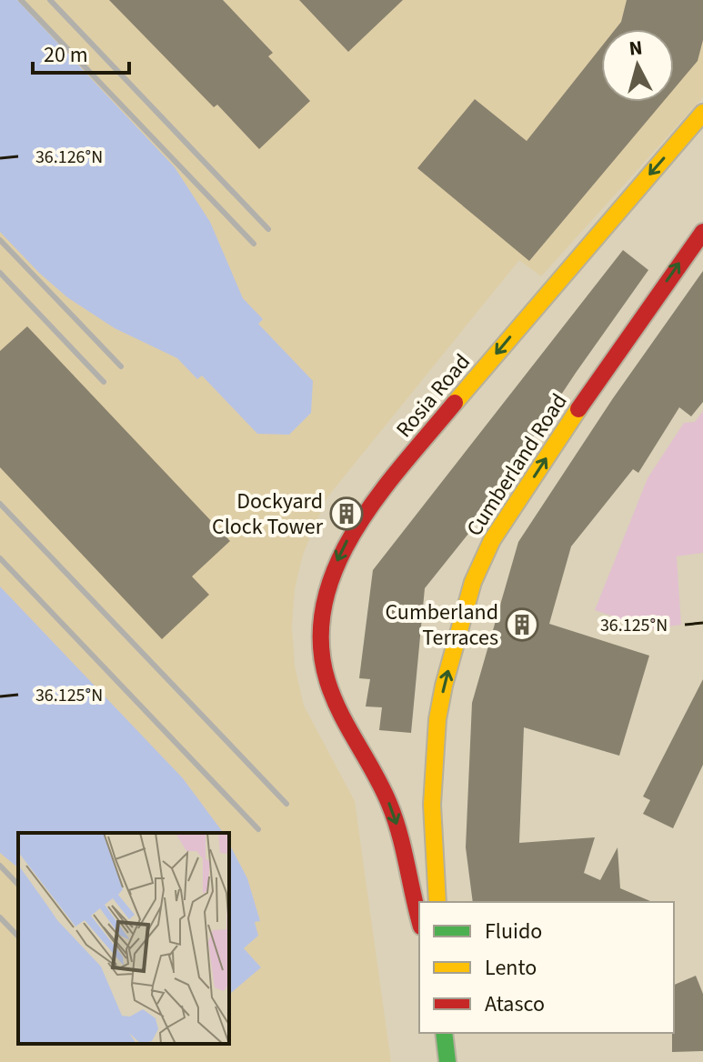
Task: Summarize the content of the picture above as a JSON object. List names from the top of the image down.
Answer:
{
  "streets": {
    "main road": ["Rosia Road", "Cumberland Road"]
  },
  "one_way": ["Rosia Road", "Cumberland Road"],
  "places": {
    "building": ["Dockyard Clock Tower", "Cumberland Terraces"]
  },
  "legend": ["Fluido", "Lento", "Atasco"],
  "scale_bar": "20 m",
  "north": "top",
  "coordinates": ["36.126°N", "36.125°N"]
}
